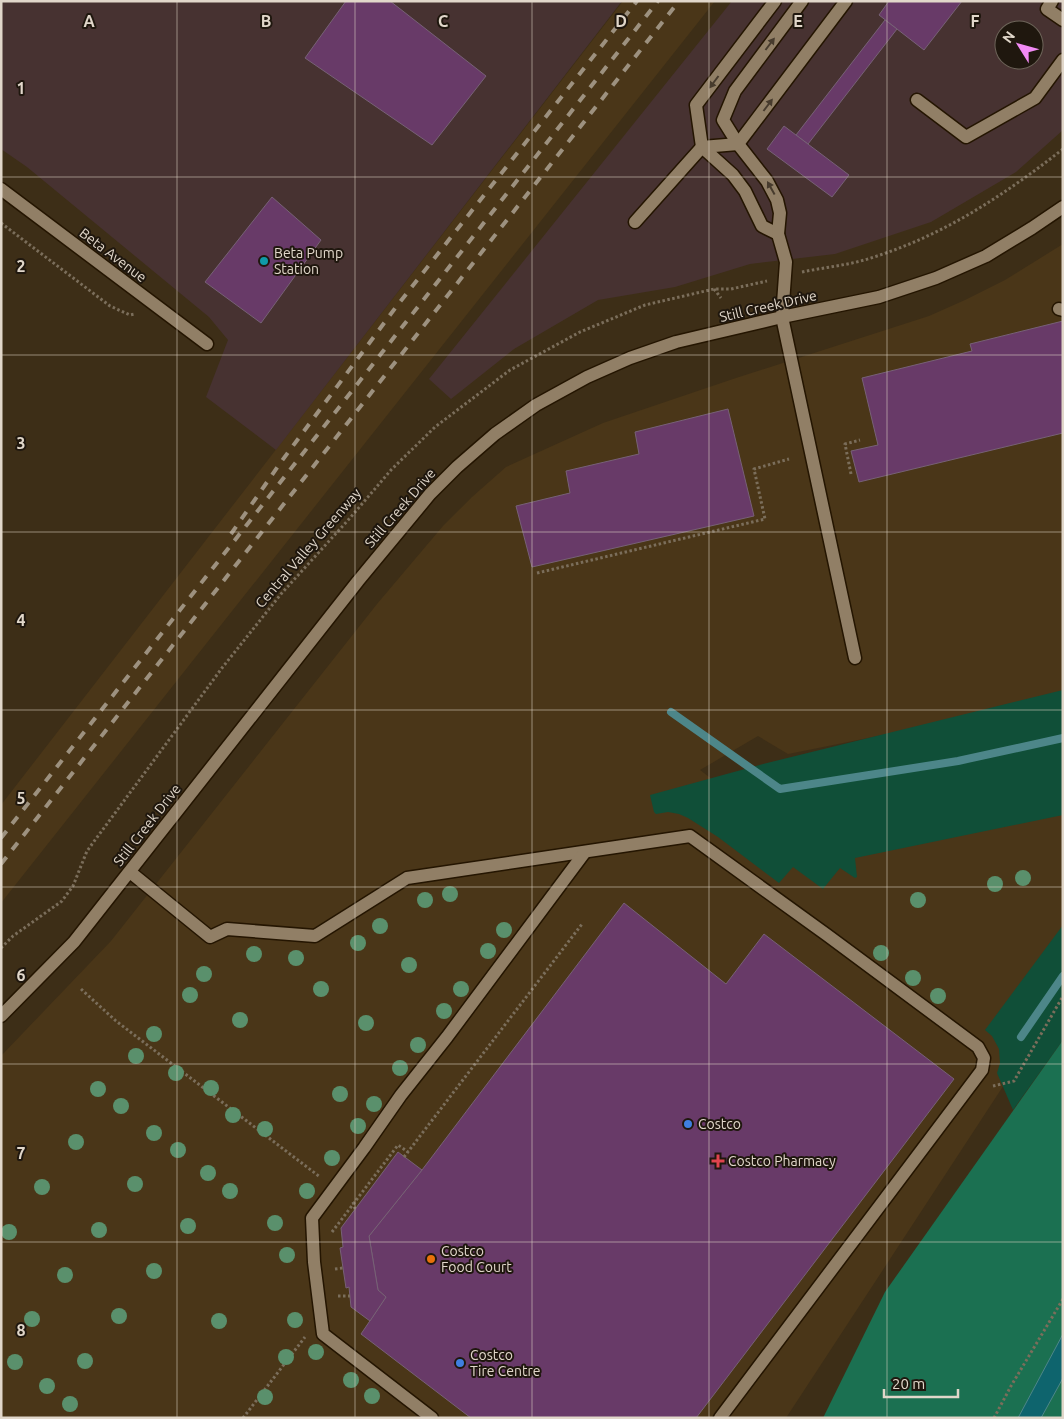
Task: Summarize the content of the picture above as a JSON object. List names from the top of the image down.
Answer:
{
  "streets": {
    "street": ["Beta Avenue", "Still Creek Drive"],
    "path": ["Central Valley Greenway"]
  },
  "places": {
    "other": [
      "Beta Pump Station",
      "Costco",
      "Costco Food Court",
      "Costco Tire Centre"
    ],
    "health": ["Costco Pharmacy"]
  },
  "scale_bar": "20 m",
  "north": "top left",
  "grid": {
    "columns": [
      "A",
      "B",
      "C",
      "D",
      "E",
      "F"
    ],
    "rows": [
      "1",
      "2",
      "3",
      "4",
      "5",
      "6",
      "7",
      "8"
    ]
  }
}
